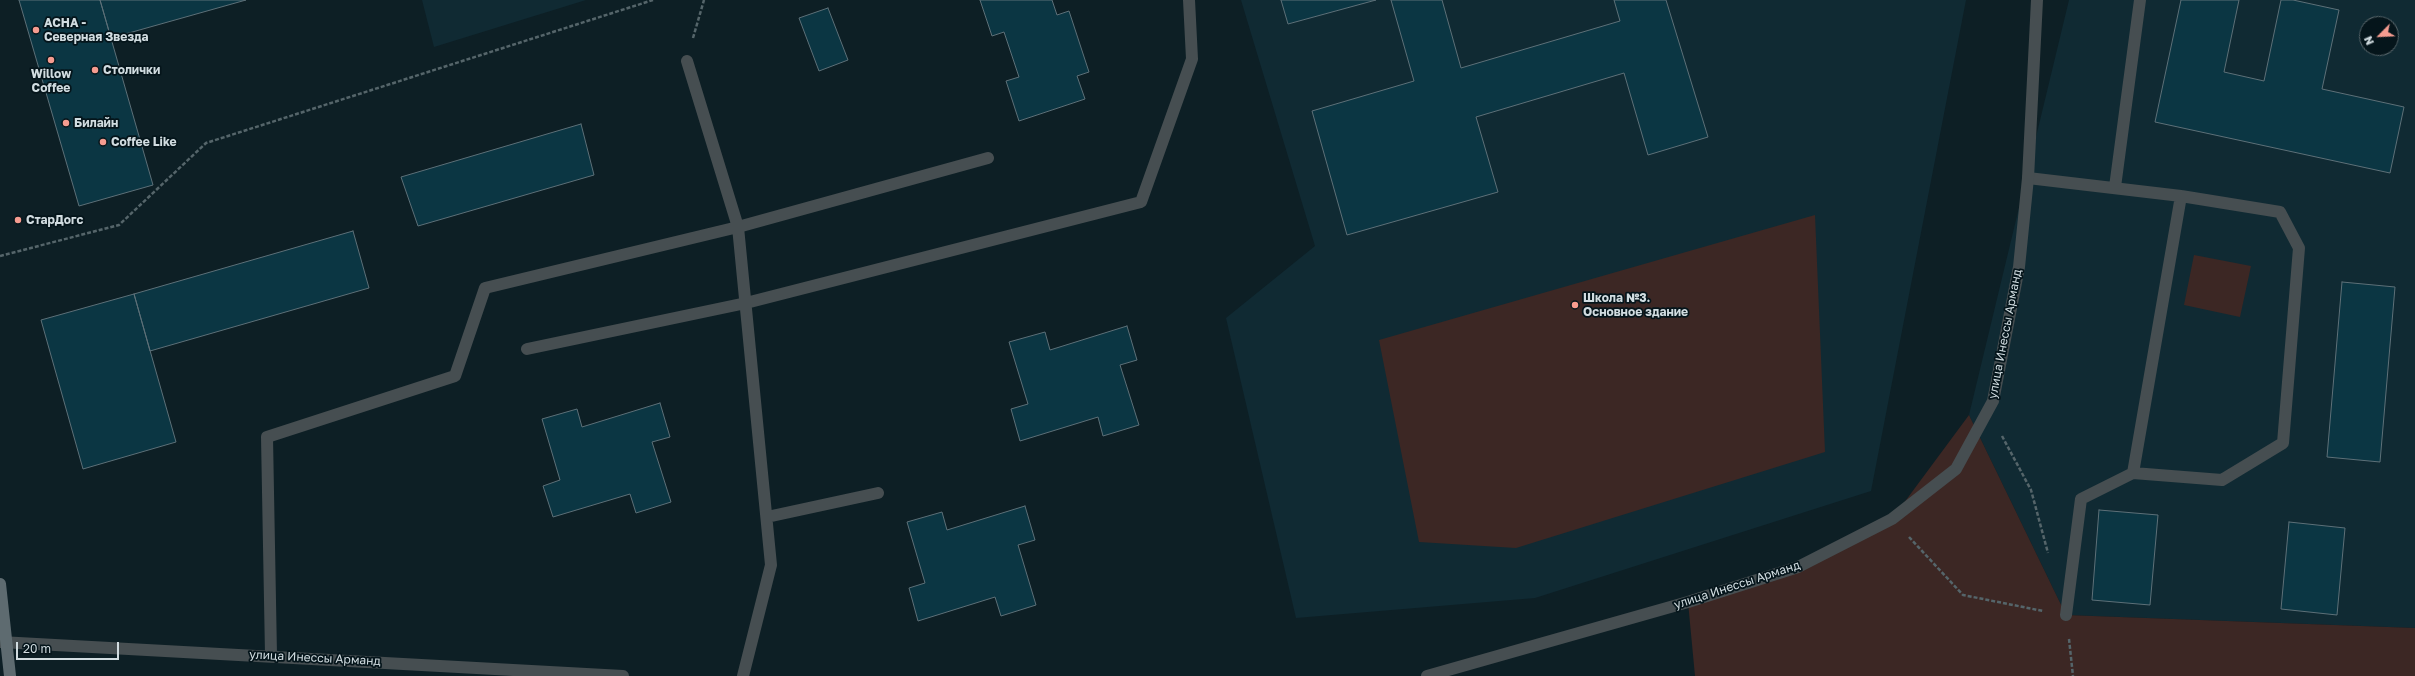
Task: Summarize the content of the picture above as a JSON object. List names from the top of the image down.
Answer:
{
  "streets": {
    "street": ["улица Инессы Арманд"]
  },
  "places": [
    "АСНА - Северная Звезда",
    "Willow Coffee",
    "Столички",
    "Билайн",
    "Coffee Like",
    "СтарДогс",
    "Школа №3. Основное здание"
  ],
  "scale_bar": "20 m",
  "north": "bottom left"
}
